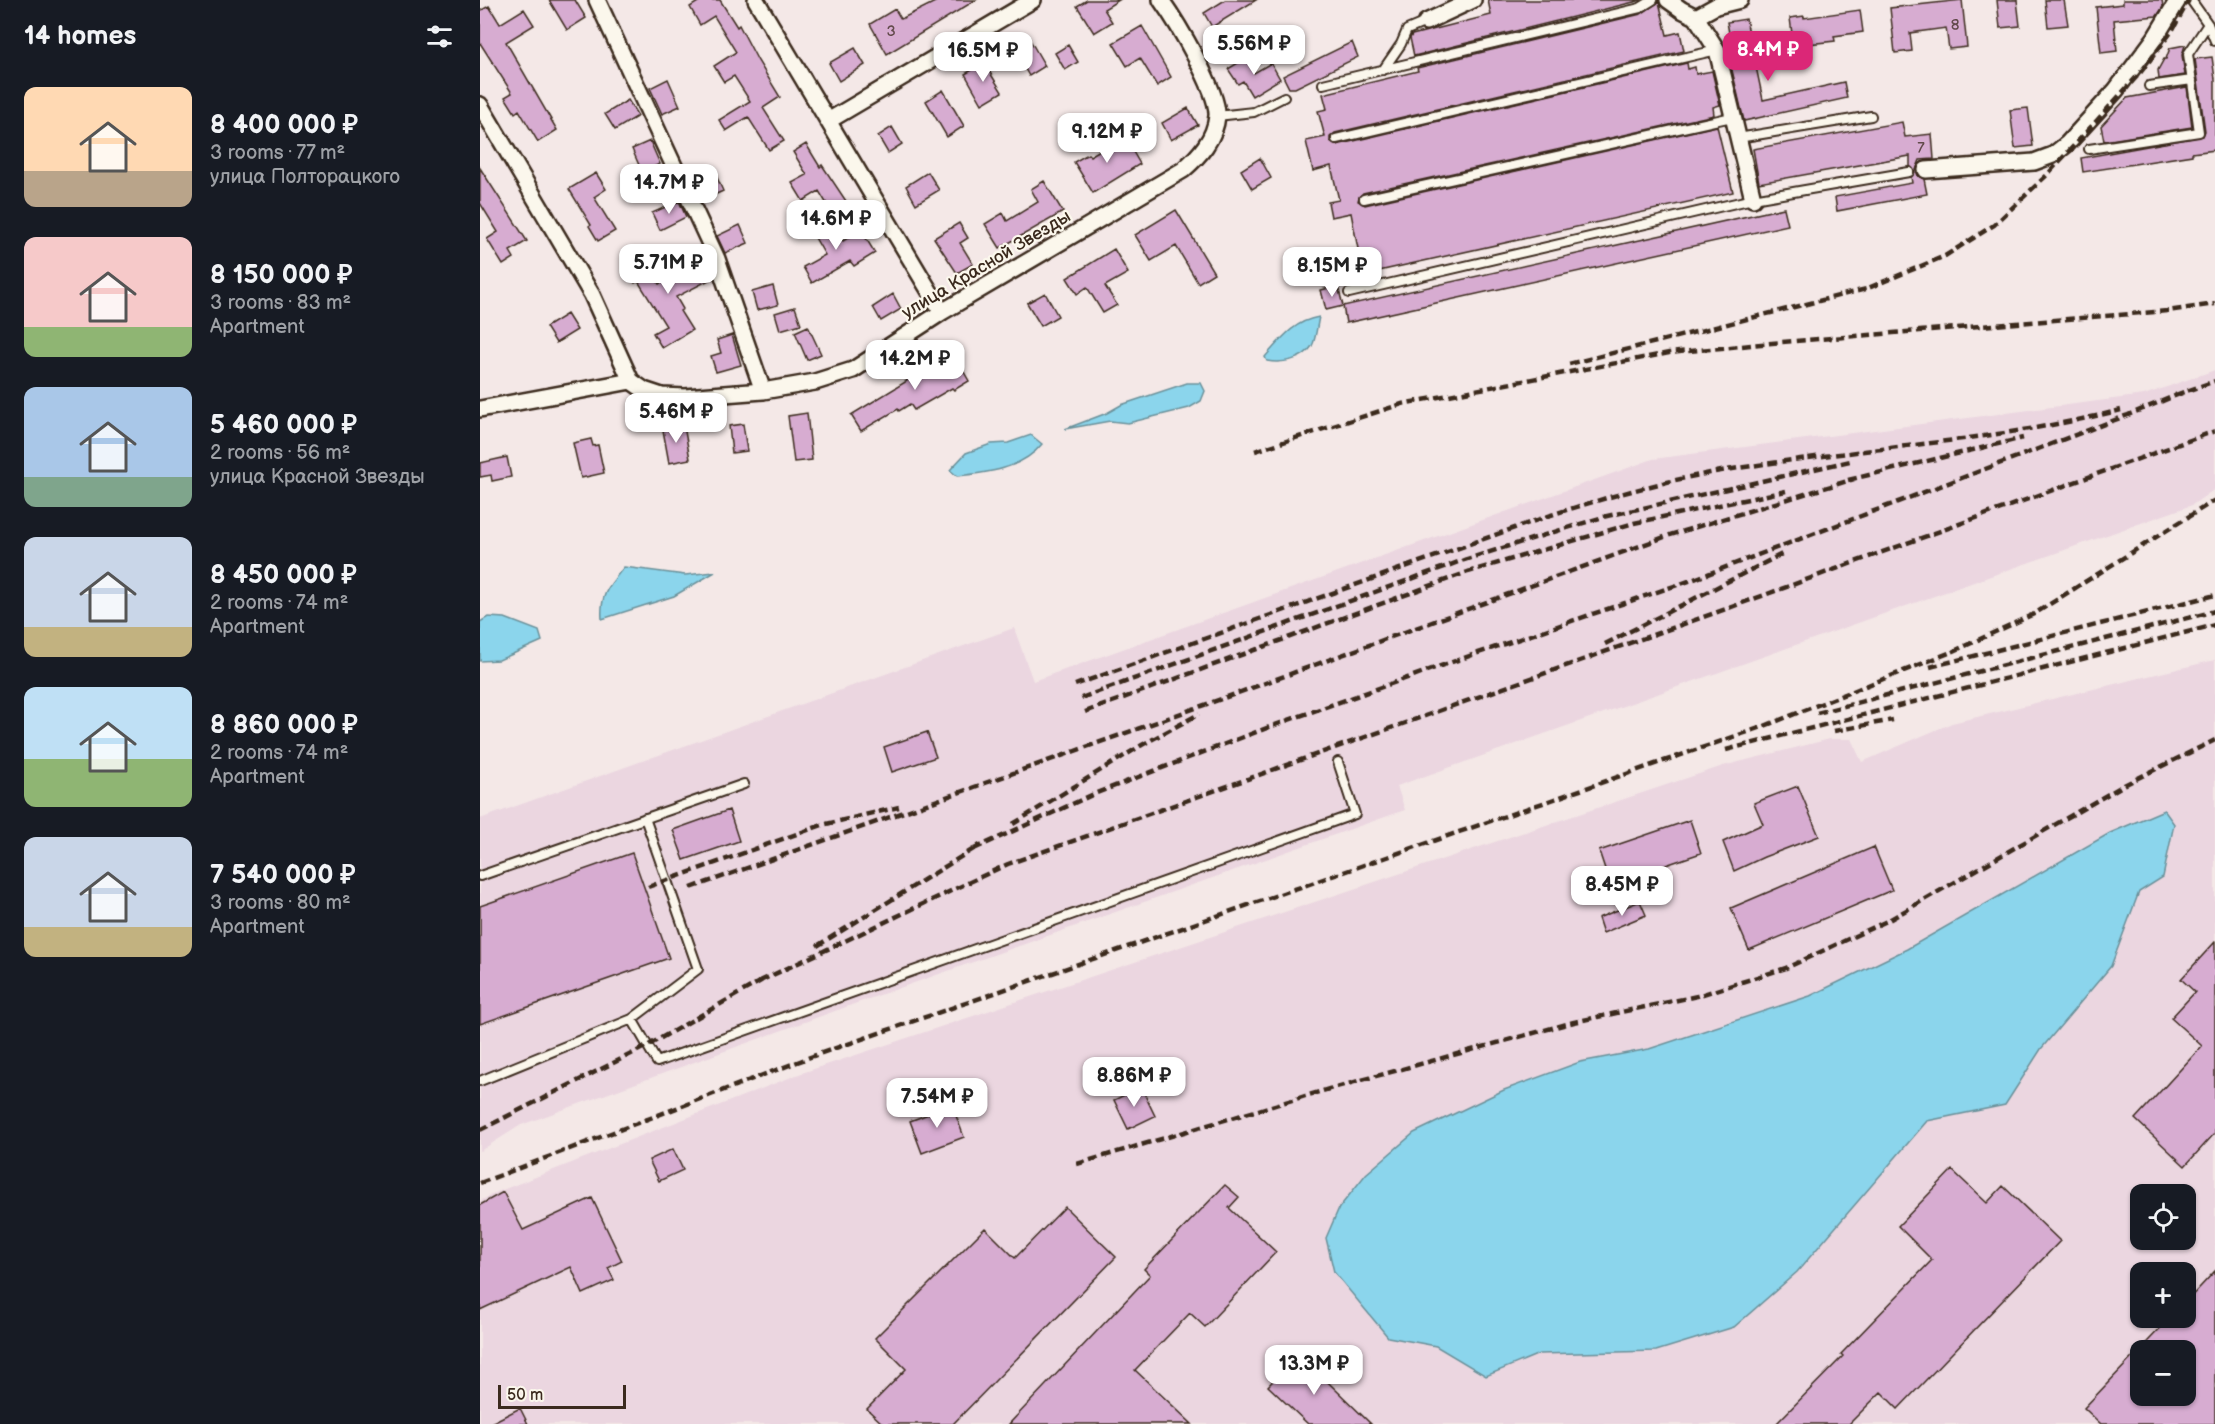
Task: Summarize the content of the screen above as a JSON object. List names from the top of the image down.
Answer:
{
  "streets": {
    "street": ["улица Красной Звезды"]
  },
  "house_numbers": ["8", "3", "7"],
  "scale_bar": "50 m",
  "page": {
    "heading": "14 homes",
    "price": [
      "5.56M ₽",
      "8.4M ₽",
      "16.5M ₽",
      "9.12M ₽",
      "14.7M ₽",
      "14.6M ₽",
      "5.71M ₽",
      "8.15M ₽",
      "14.2M ₽",
      "5.46M ₽",
      "8.45M ₽",
      "8.86M ₽",
      "7.54M ₽",
      "13.3M ₽"
    ],
    "list": [
      {
        "name": "8 400 000 ₽",
        "note": "3 rooms · 77 m² · улица Полторацкого"
      },
      {
        "name": "8 150 000 ₽",
        "note": "3 rooms · 83 m² · Apartment"
      },
      {
        "name": "5 460 000 ₽",
        "note": "2 rooms · 56 m² · улица Красной Звезды"
      },
      {
        "name": "8 450 000 ₽",
        "note": "2 rooms · 74 m² · Apartment"
      },
      {
        "name": "8 860 000 ₽",
        "note": "2 rooms · 74 m² · Apartment"
      },
      {
        "name": "7 540 000 ₽",
        "note": "3 rooms · 80 m² · Apartment"
      }
    ],
    "map_buttons": ["+", "−"],
    "scale": "50 m"
  }
}
